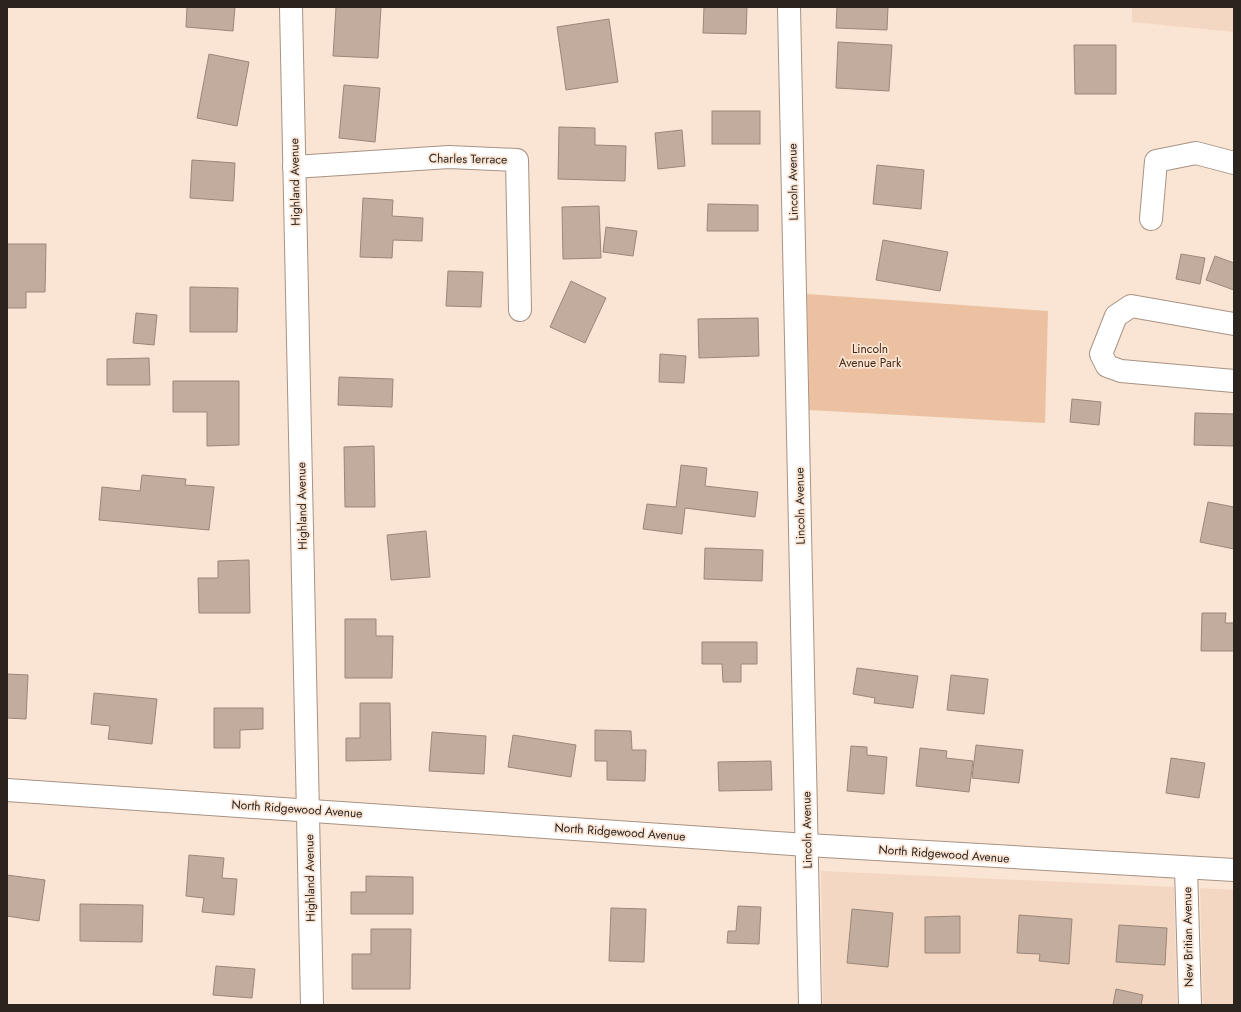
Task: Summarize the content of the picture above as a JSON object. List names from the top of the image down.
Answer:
{
  "streets": {
    "street": [
      "Charles Terrace",
      "Highland Avenue",
      "Lincoln Avenue",
      "North Ridgewood Avenue",
      "New Britian Avenue"
    ]
  },
  "crossings": [
    ["Charles Terrace", "Highland Avenue"],
    ["Highland Avenue", "North Ridgewood Avenue"],
    ["Lincoln Avenue", "North Ridgewood Avenue"],
    ["North Ridgewood Avenue", "New Britian Avenue"]
  ],
  "parks": ["Lincoln Avenue Park"]
}
